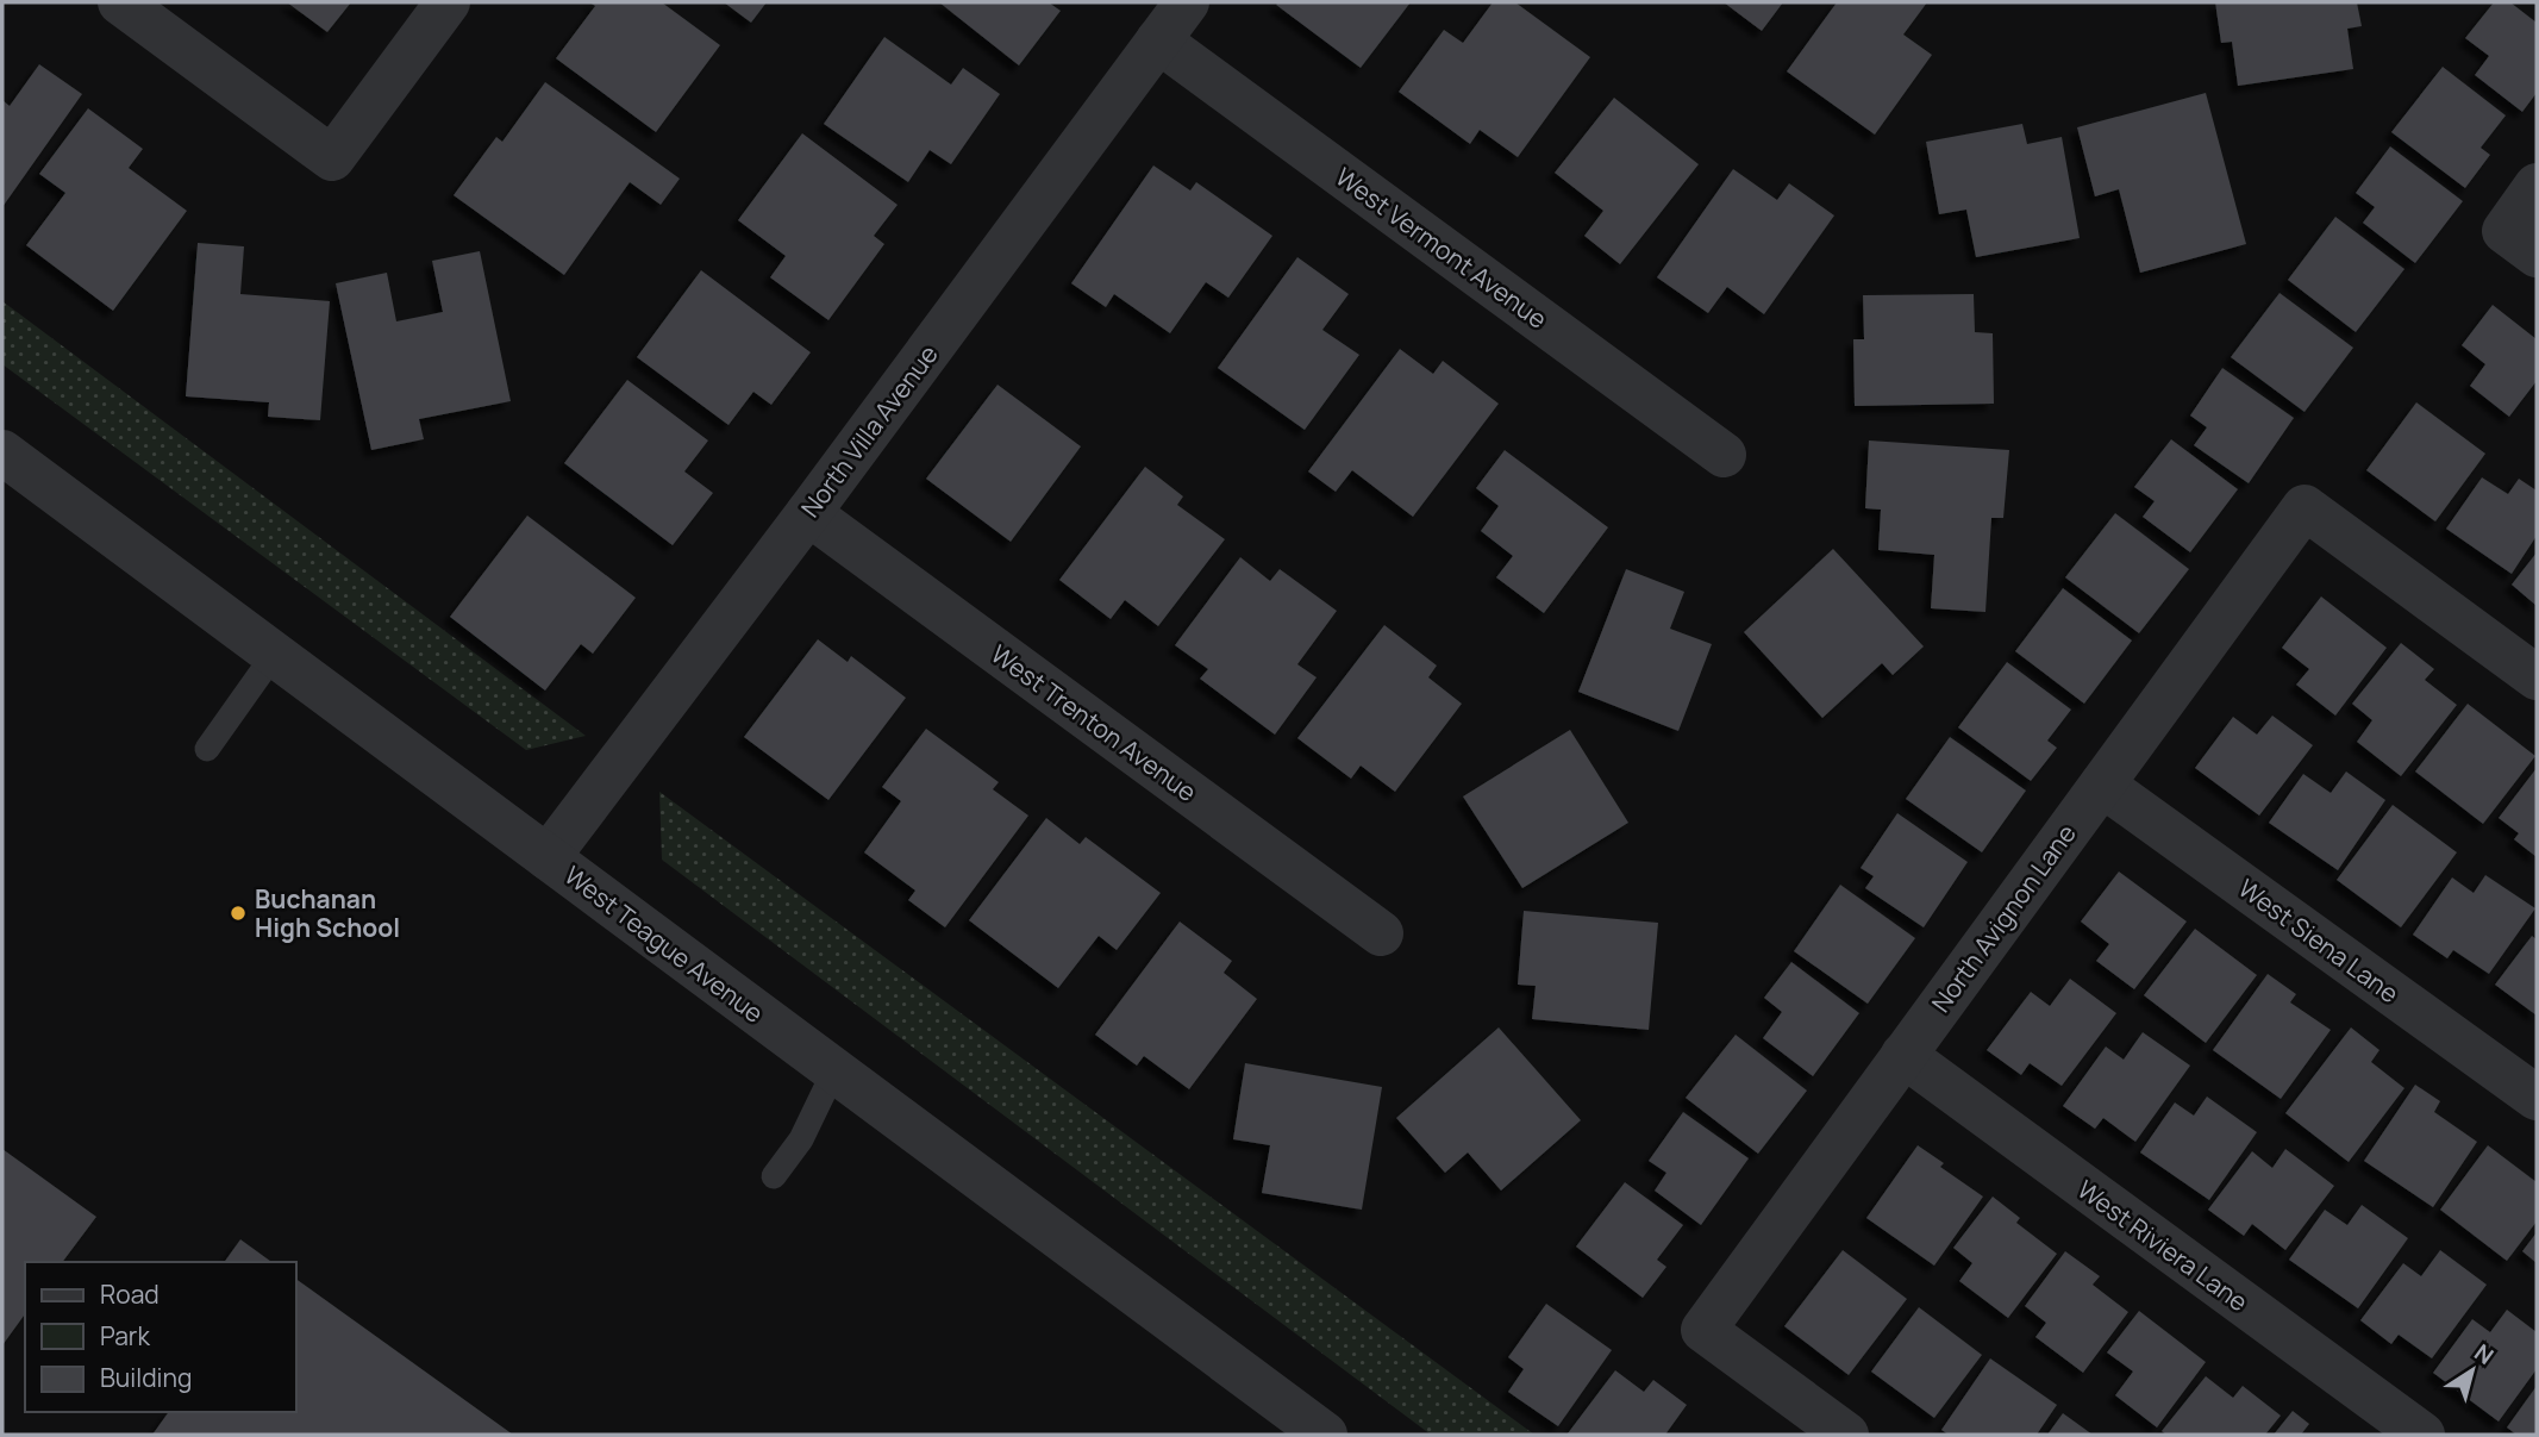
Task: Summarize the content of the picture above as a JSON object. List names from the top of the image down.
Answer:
{
  "streets": {
    "street": [
      "West Vermont Avenue",
      "North Villa Avenue",
      "West Trenton Avenue",
      "North Avignon Lane",
      "West Siena Lane",
      "West Teague Avenue",
      "West Riviera Lane"
    ]
  },
  "crossings": [
    ["West Vermont Avenue", "North Villa Avenue"],
    ["North Villa Avenue", "West Trenton Avenue"],
    ["North Villa Avenue", "West Teague Avenue"],
    ["North Avignon Lane", "West Siena Lane"],
    ["North Avignon Lane", "West Riviera Lane"]
  ],
  "places": ["Buchanan High School"],
  "legend": ["Road", "Park", "Building"],
  "north": "top right"
}
